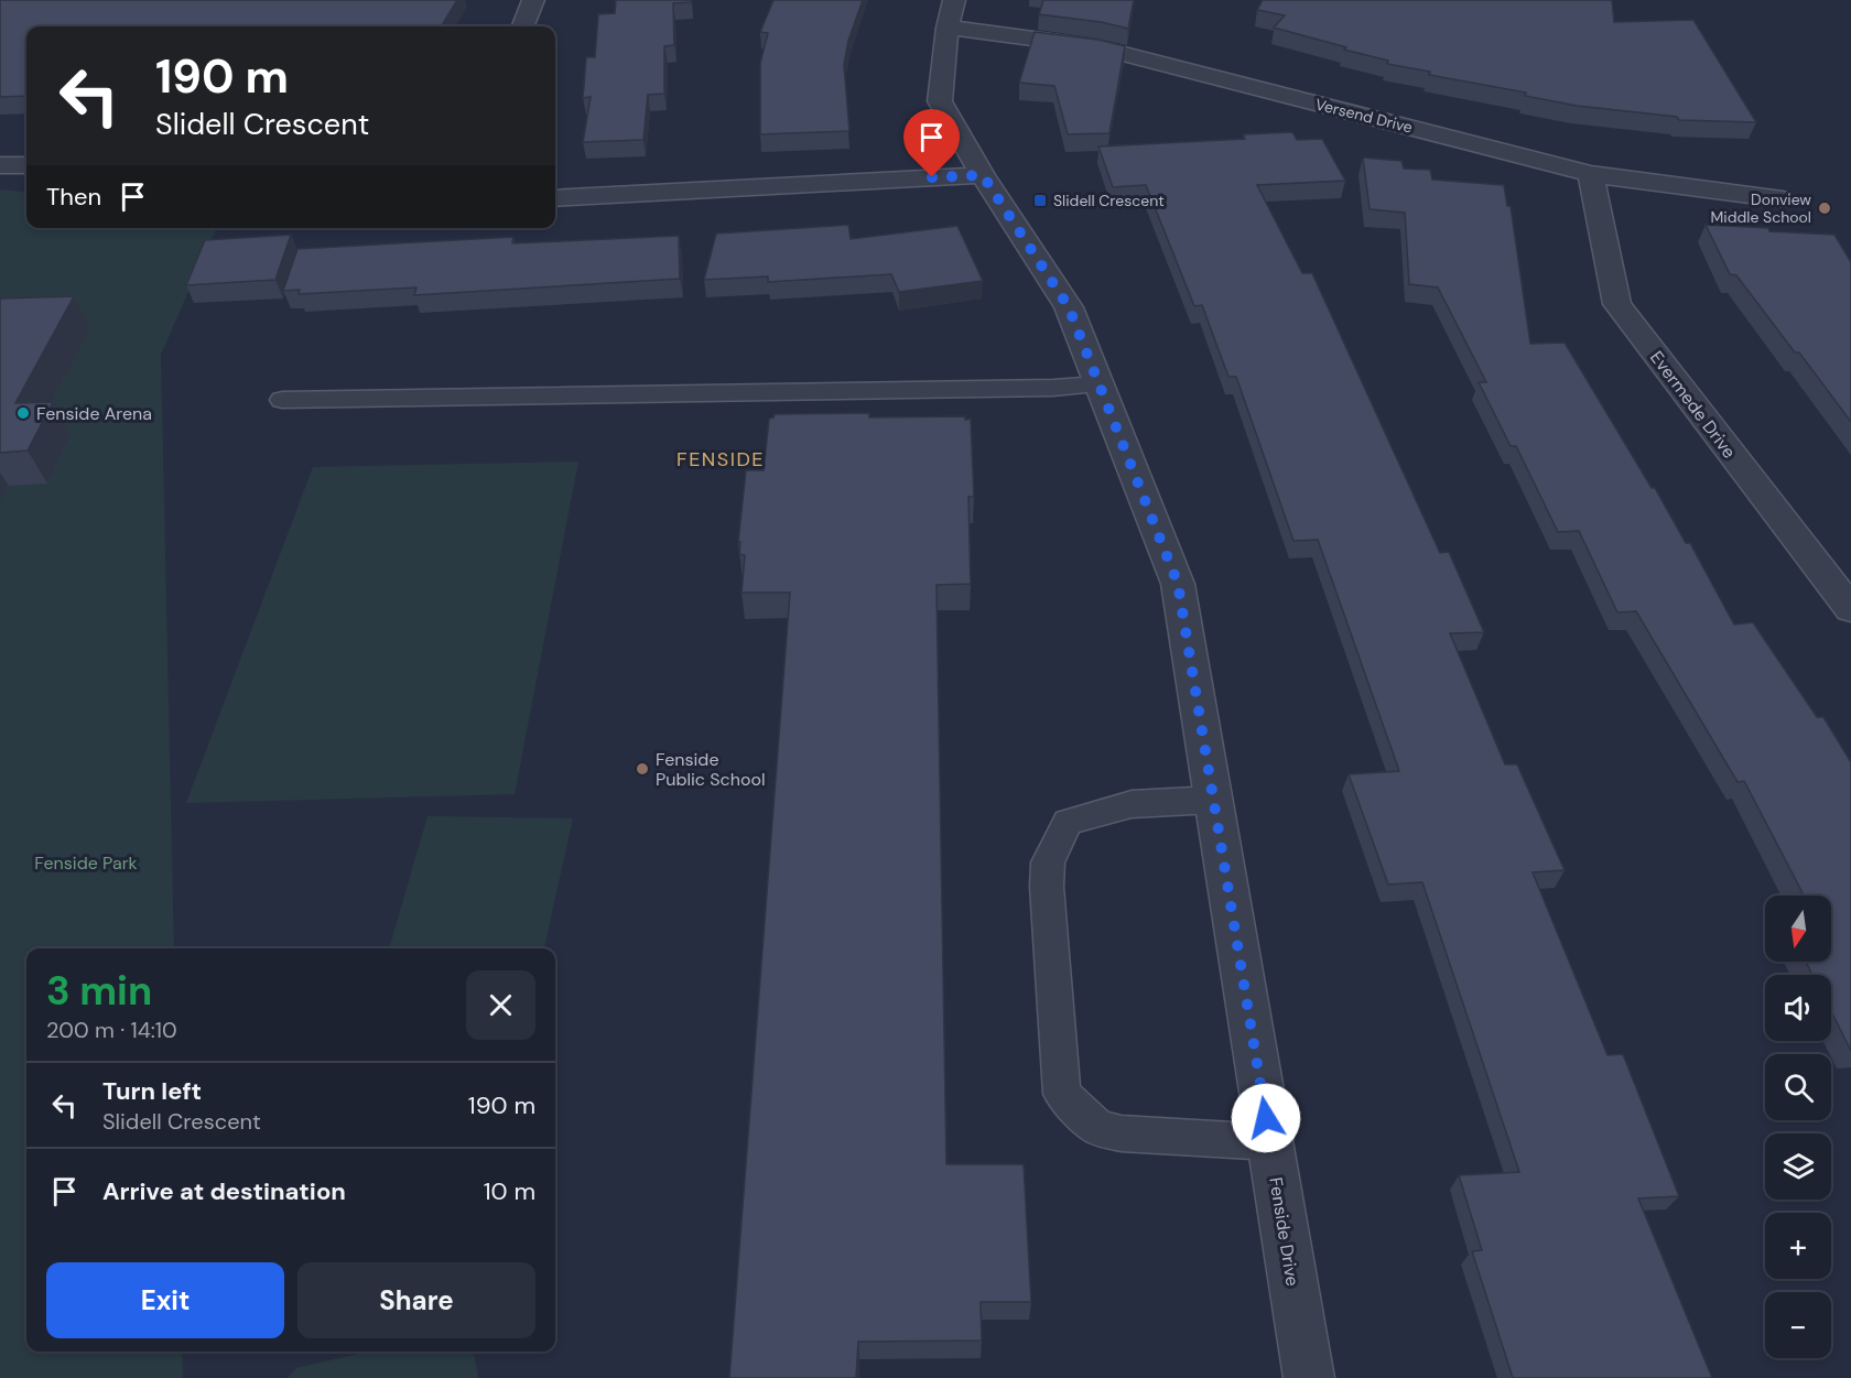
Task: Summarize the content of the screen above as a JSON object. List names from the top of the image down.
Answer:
{
  "streets": {
    "street": ["Versend Drive", "Evermede Drive", "Fenside Drive"]
  },
  "crossings": [
    ["Versend Drive", "Evermede Drive"],
    ["Versend Drive", "Fenside Drive"]
  ],
  "districts": ["FENSIDE"],
  "parks": ["Fenside Park"],
  "places": {
    "transit": ["Slidell Crescent"],
    "other": ["Donview Middle School", "Fenside Arena", "Fenside Public School"]
  },
  "north": "bottom",
  "page": {
    "turn": ["190 m", "Slidell Crescent"],
    "then": "Then",
    "map_buttons": ["+", "−"],
    "heading": ["3 min", "200 m · 14:10"],
    "list": [
      {
        "name": "Turn left",
        "note": "Slidell Crescent",
        "value": "190 m"
      },
      {
        "name": "Arrive at destination",
        "value": "10 m"
      }
    ],
    "buttons": ["Exit", "Share"]
  }
}
